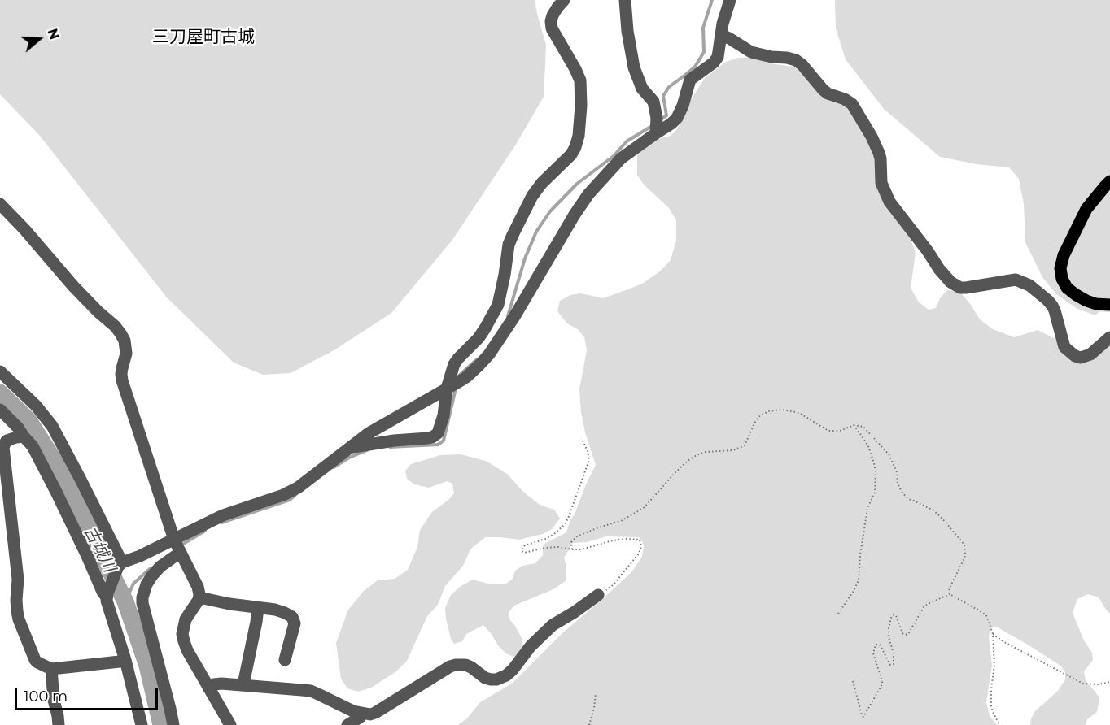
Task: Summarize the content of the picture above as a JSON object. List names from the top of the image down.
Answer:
{
  "districts": ["三刀屋町古城"],
  "water": ["古城川"],
  "scale_bar": "100 m",
  "north": "right"
}
